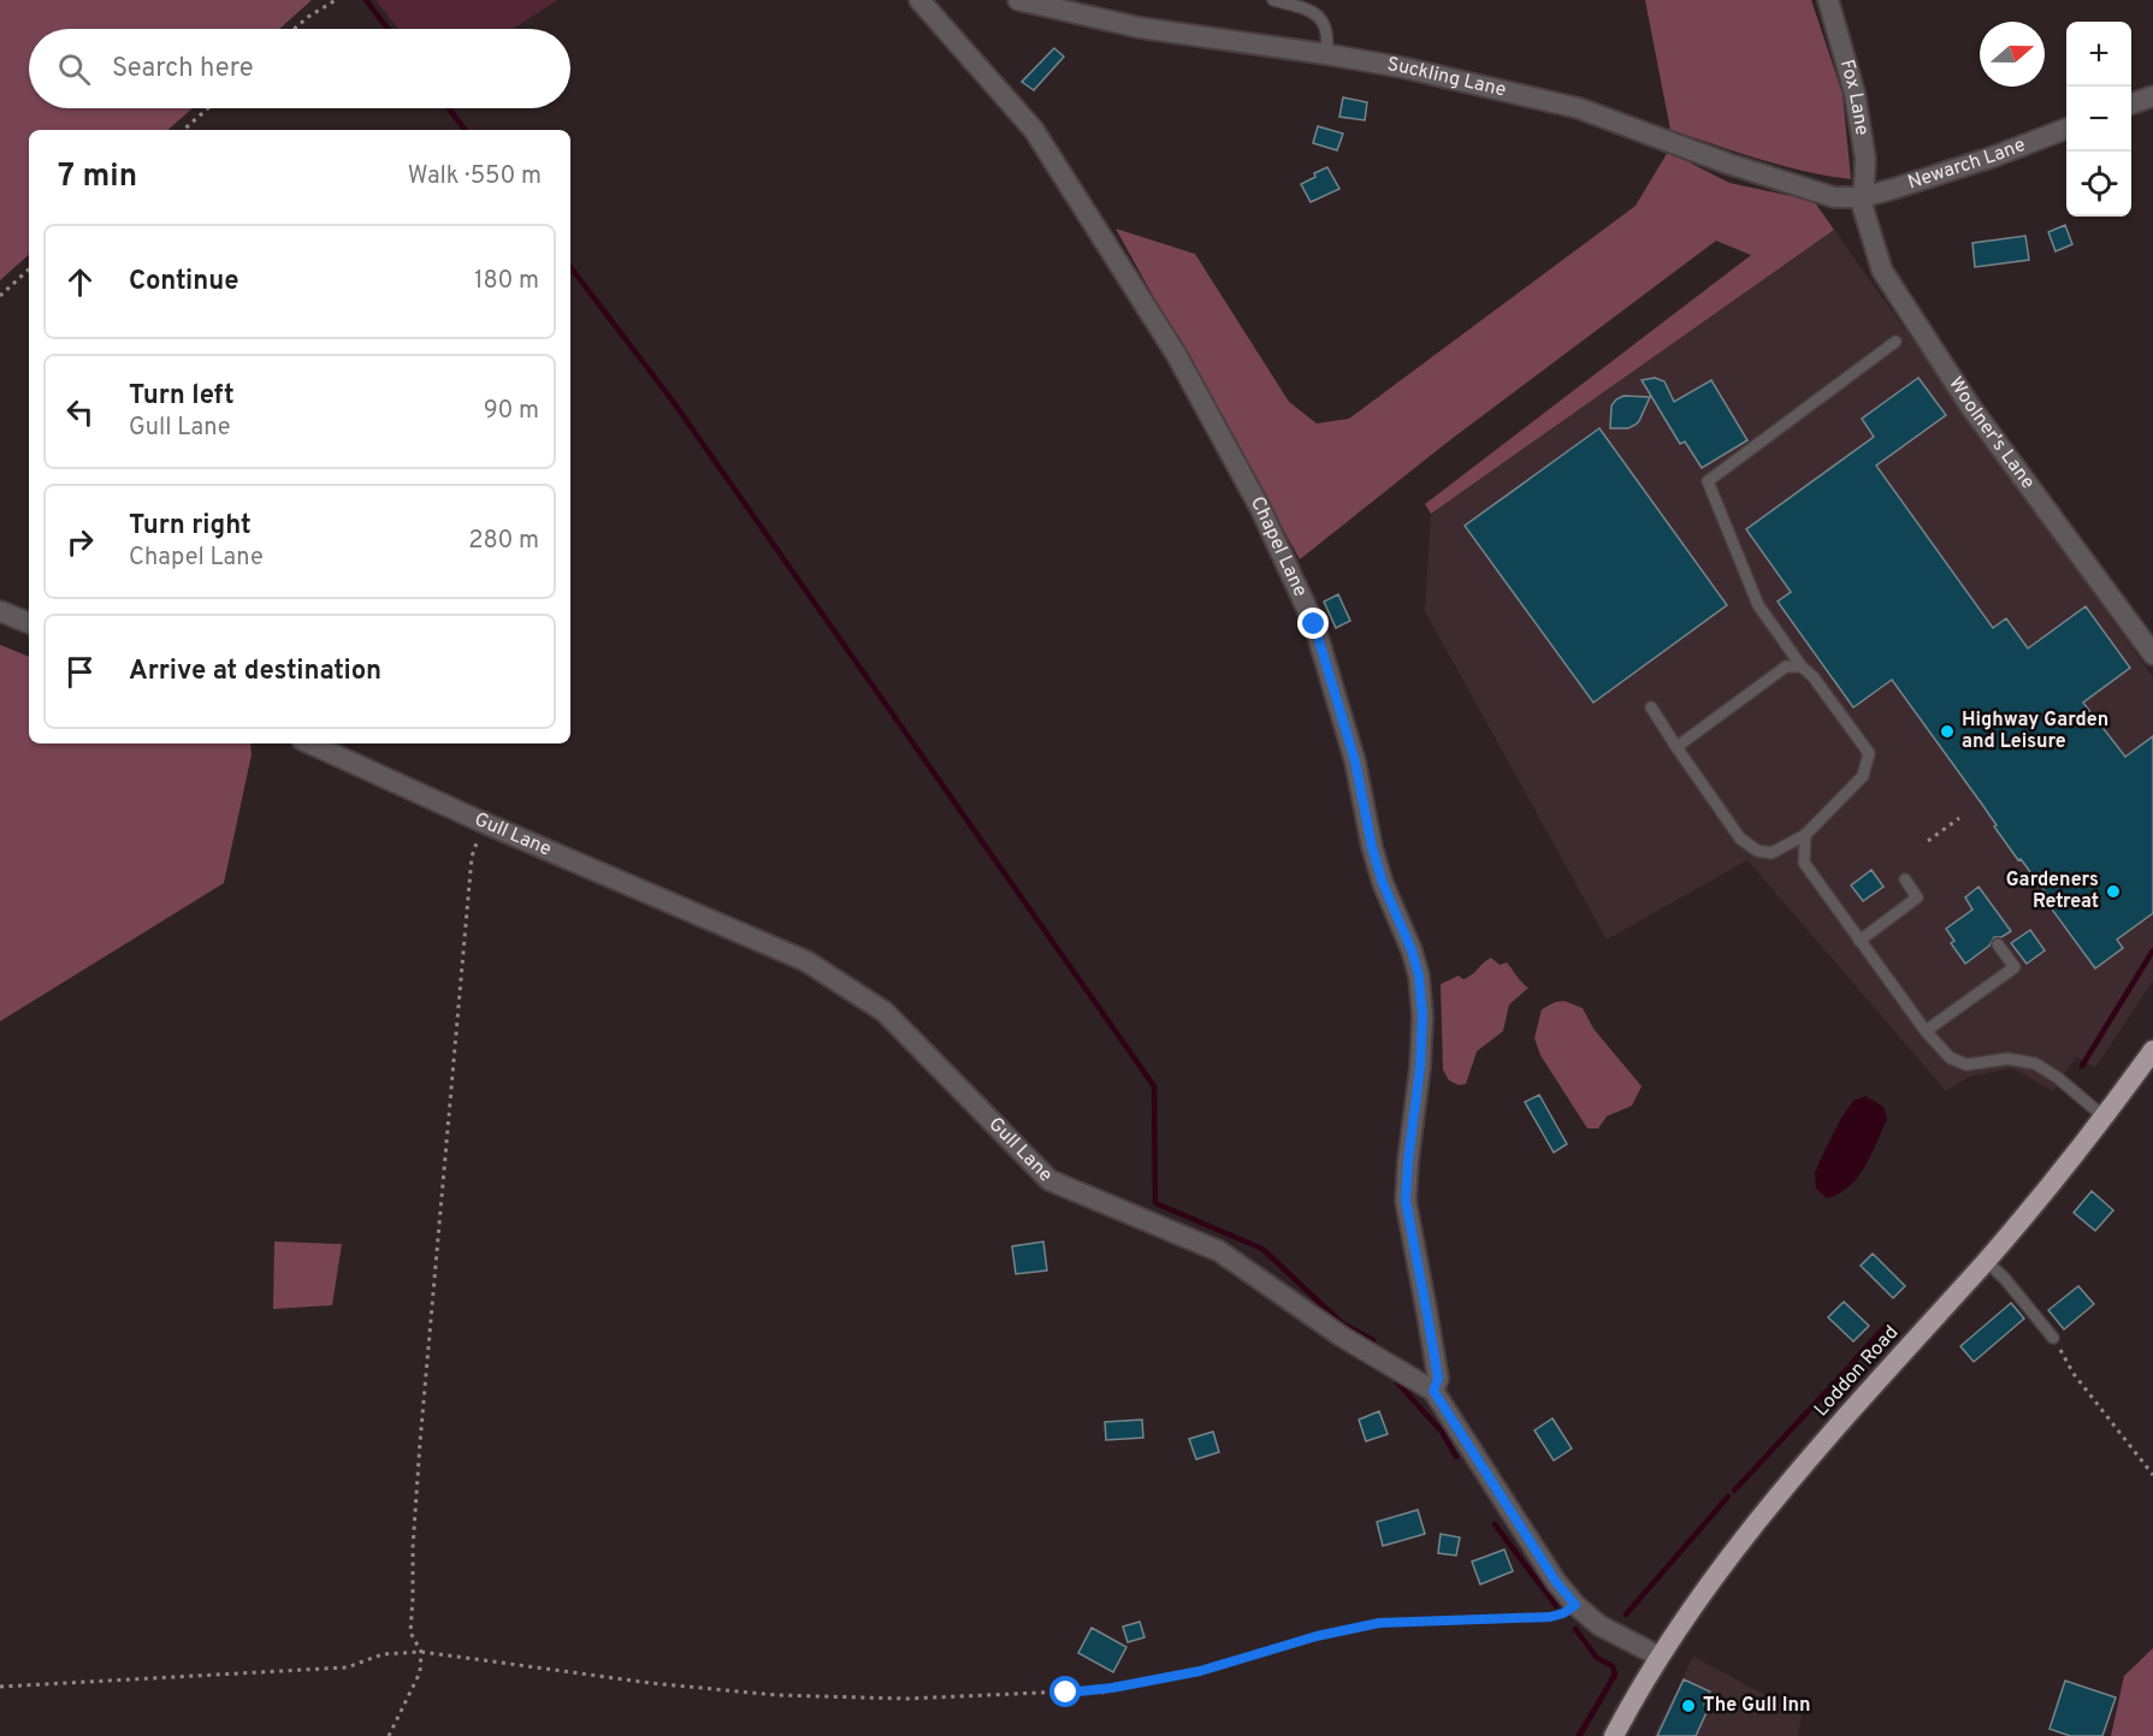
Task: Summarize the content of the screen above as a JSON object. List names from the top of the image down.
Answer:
{
  "streets": {
    "highway": ["Loddon Road"],
    "street": [
      "Suckling Lane",
      "Fox Lane",
      "Newarch Lane",
      "Woolner's Lane",
      "Chapel Lane",
      "Gull Lane"
    ]
  },
  "crossings": [
    ["Suckling Lane", "Fox Lane"],
    ["Suckling Lane", "Newarch Lane"],
    ["Suckling Lane", "Woolner's Lane"],
    ["Fox Lane", "Newarch Lane"],
    ["Fox Lane", "Woolner's Lane"],
    ["Newarch Lane", "Woolner's Lane"],
    ["Chapel Lane", "Gull Lane"],
    ["Gull Lane", "Loddon Road"]
  ],
  "places": ["Highway Garden and Leisure", "Gardeners Retreat", "The Gull Inn"],
  "north": "right",
  "page": {
    "map_buttons": ["+", "−"],
    "search": "Search here",
    "heading": ["7 min", "Walk · 550 m"],
    "list": [
      ["Continue", "180 m"],
      ["Turn left", "Gull Lane", "90 m"],
      ["Turn right", "Chapel Lane", "280 m"],
      "Arrive at destination"
    ]
  }
}
